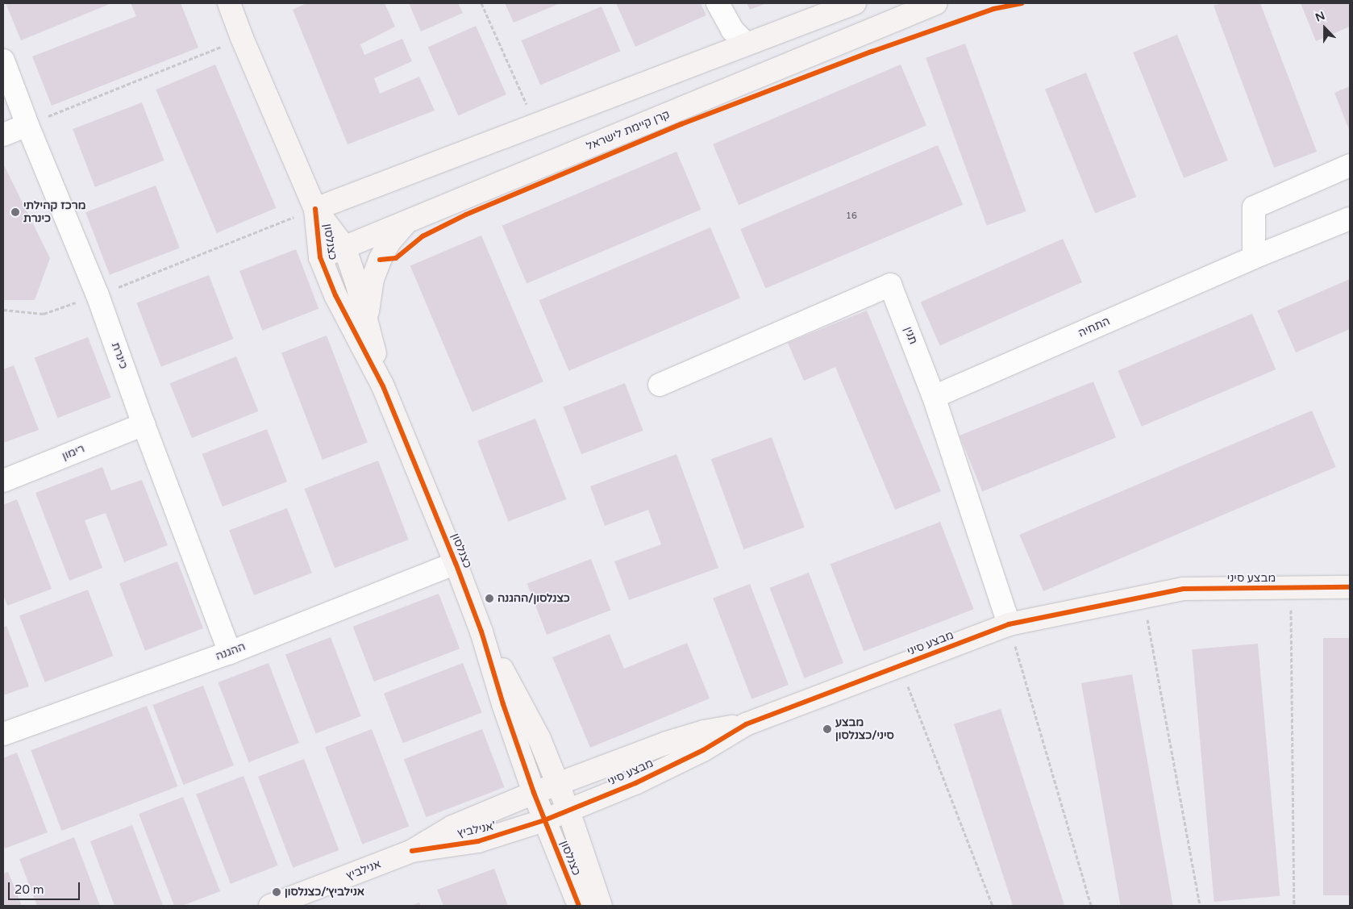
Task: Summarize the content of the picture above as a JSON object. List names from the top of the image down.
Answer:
{
  "streets": {
    "street": [
      "קרן קיימת לישראל",
      "כצנלסון",
      "התחיה",
      "תנין",
      "כינרת",
      "רימון",
      "מבצע סיני",
      "ההגנה",
      "אנילביץ'",
      "אנילביץ"
    ]
  },
  "crossings": [
    ["קרן קיימת לישראל", "כצנלסון"],
    ["כצנלסון", "מבצע סיני"],
    ["כצנלסון", "ההגנה"],
    ["כצנלסון", "אנילביץ'"],
    ["התחיה", "תנין"],
    ["תנין", "מבצע סיני"],
    ["כינרת", "רימון"],
    ["כינרת", "ההגנה"],
    ["מבצע סיני", "אנילביץ'"],
    ["אנילביץ'", "אנילביץ"]
  ],
  "places": [
    "מרכז קהילתי כינרת",
    "כצנלסון/ההגנה",
    "מבצע סיני/כצנלסון",
    "אנילביץ׳/כצנלסון"
  ],
  "house_numbers": ["16"],
  "scale_bar": "20 m",
  "north": "top"
}
